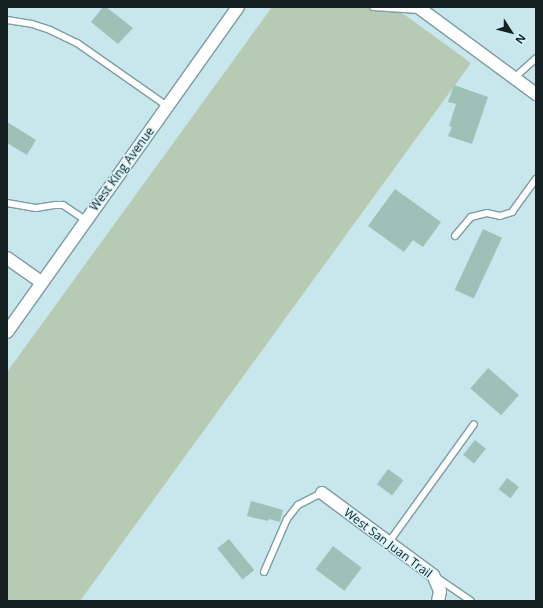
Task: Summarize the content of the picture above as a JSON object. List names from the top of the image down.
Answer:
{
  "streets": {
    "street": ["West King Avenue", "West San Juan Trail"]
  },
  "north": "bottom right"
}
